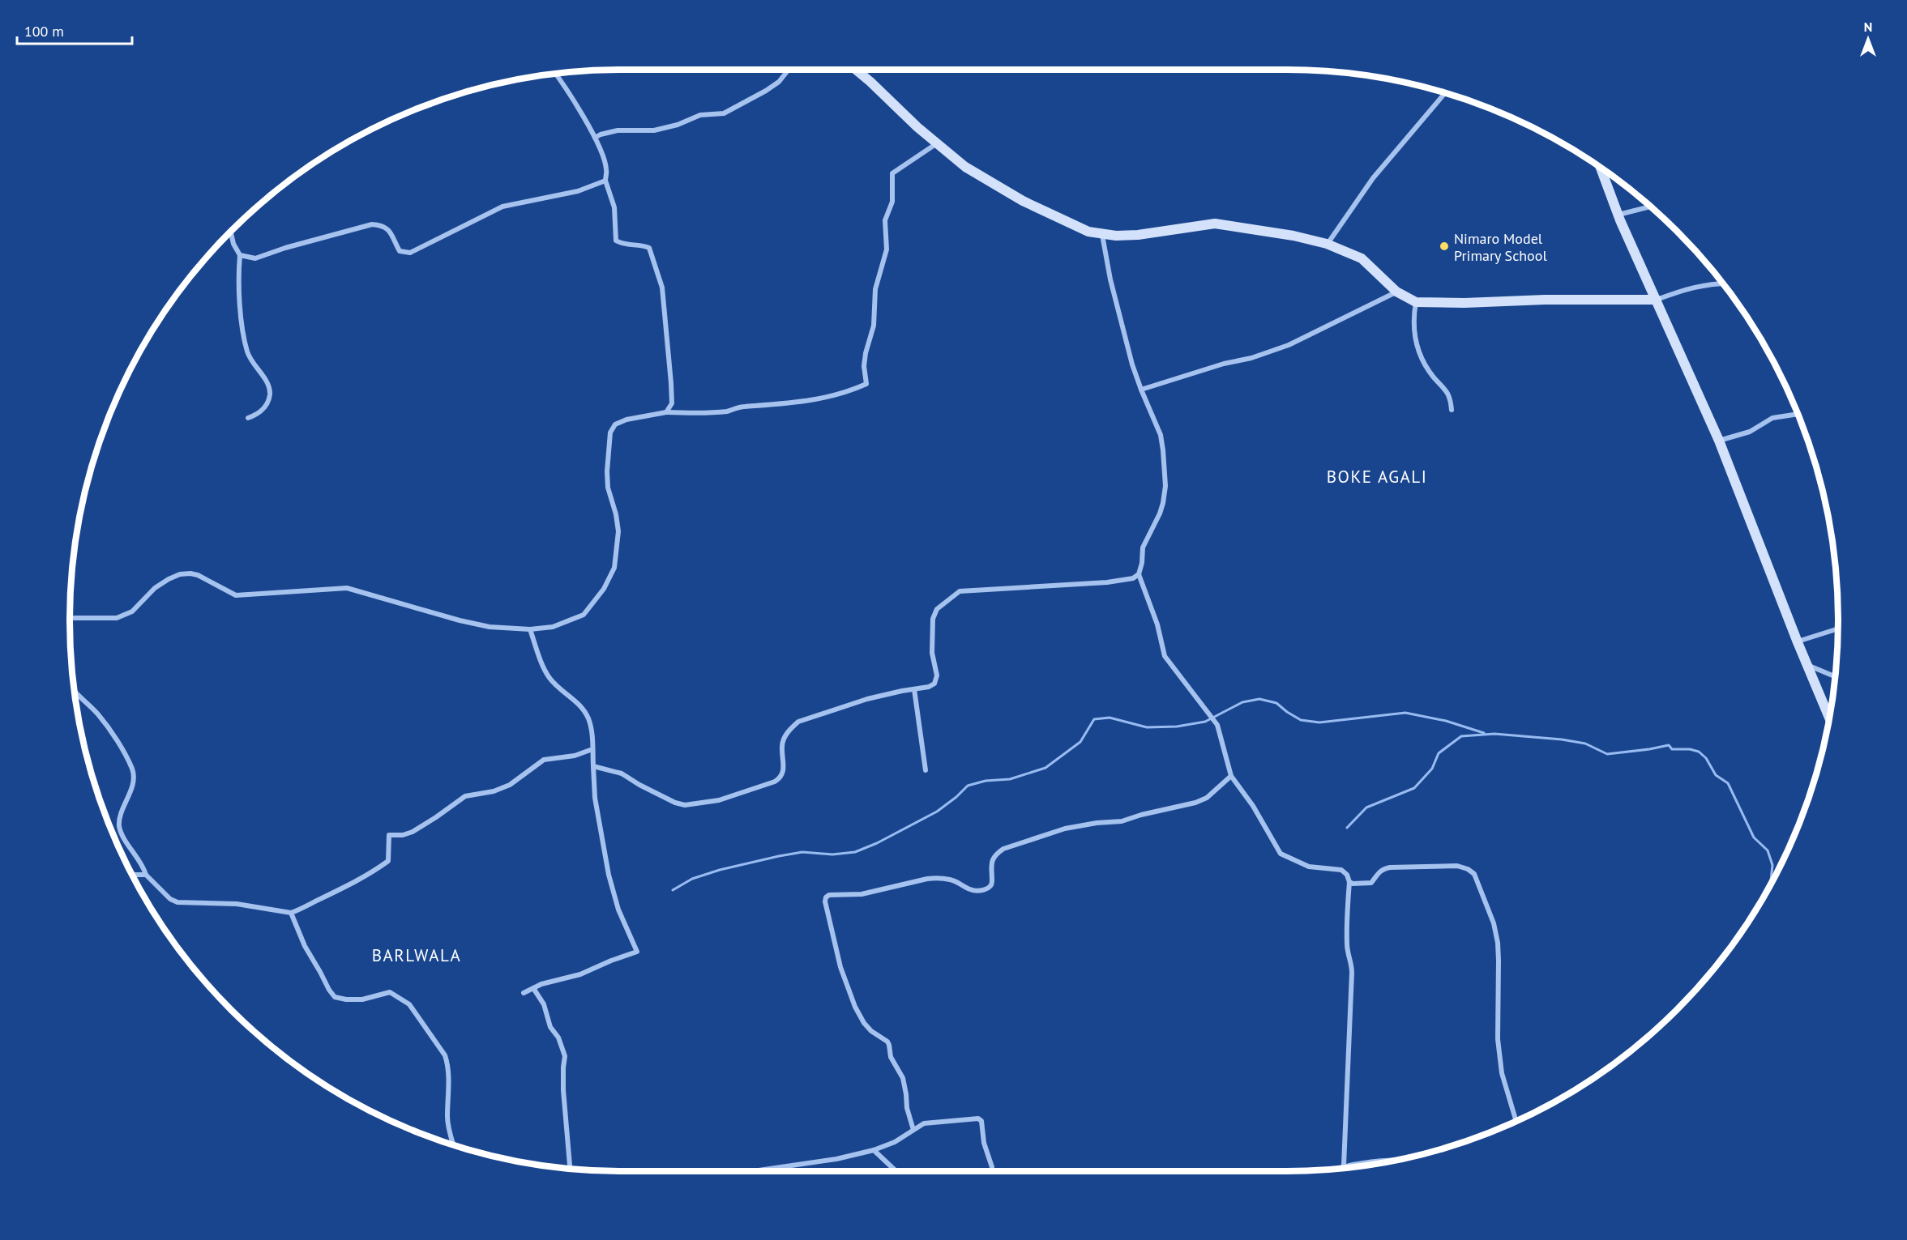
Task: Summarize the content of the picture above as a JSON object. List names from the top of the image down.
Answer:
{
  "districts": ["BOKE AGALI", "BARLWALA"],
  "places": ["Nimaro Model Primary School"],
  "scale_bar": "100 m",
  "north": "top"
}
